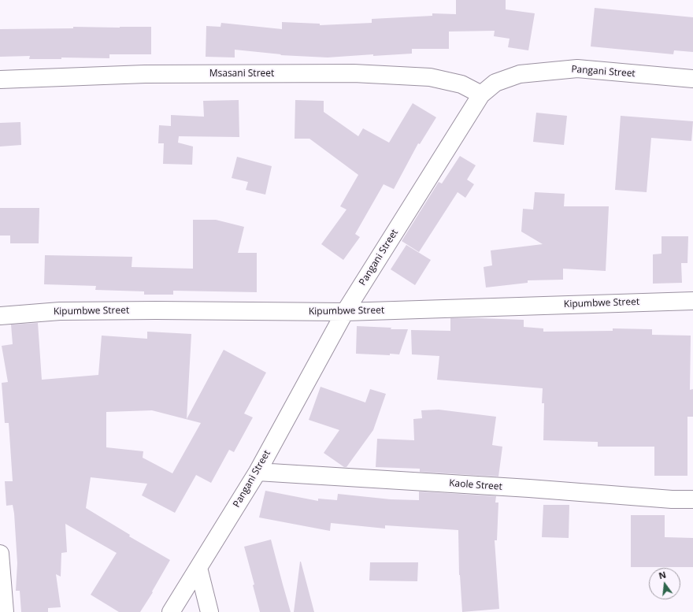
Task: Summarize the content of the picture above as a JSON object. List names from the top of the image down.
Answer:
{
  "streets": {
    "street": [
      "Pangani Street",
      "Msasani Street",
      "Kipumbwe Street",
      "Kaole Street"
    ]
  },
  "crossings": [
    ["Pangani Street", "Msasani Street"],
    ["Pangani Street", "Kipumbwe Street"],
    ["Pangani Street", "Kaole Street"]
  ],
  "north": "top"
}
